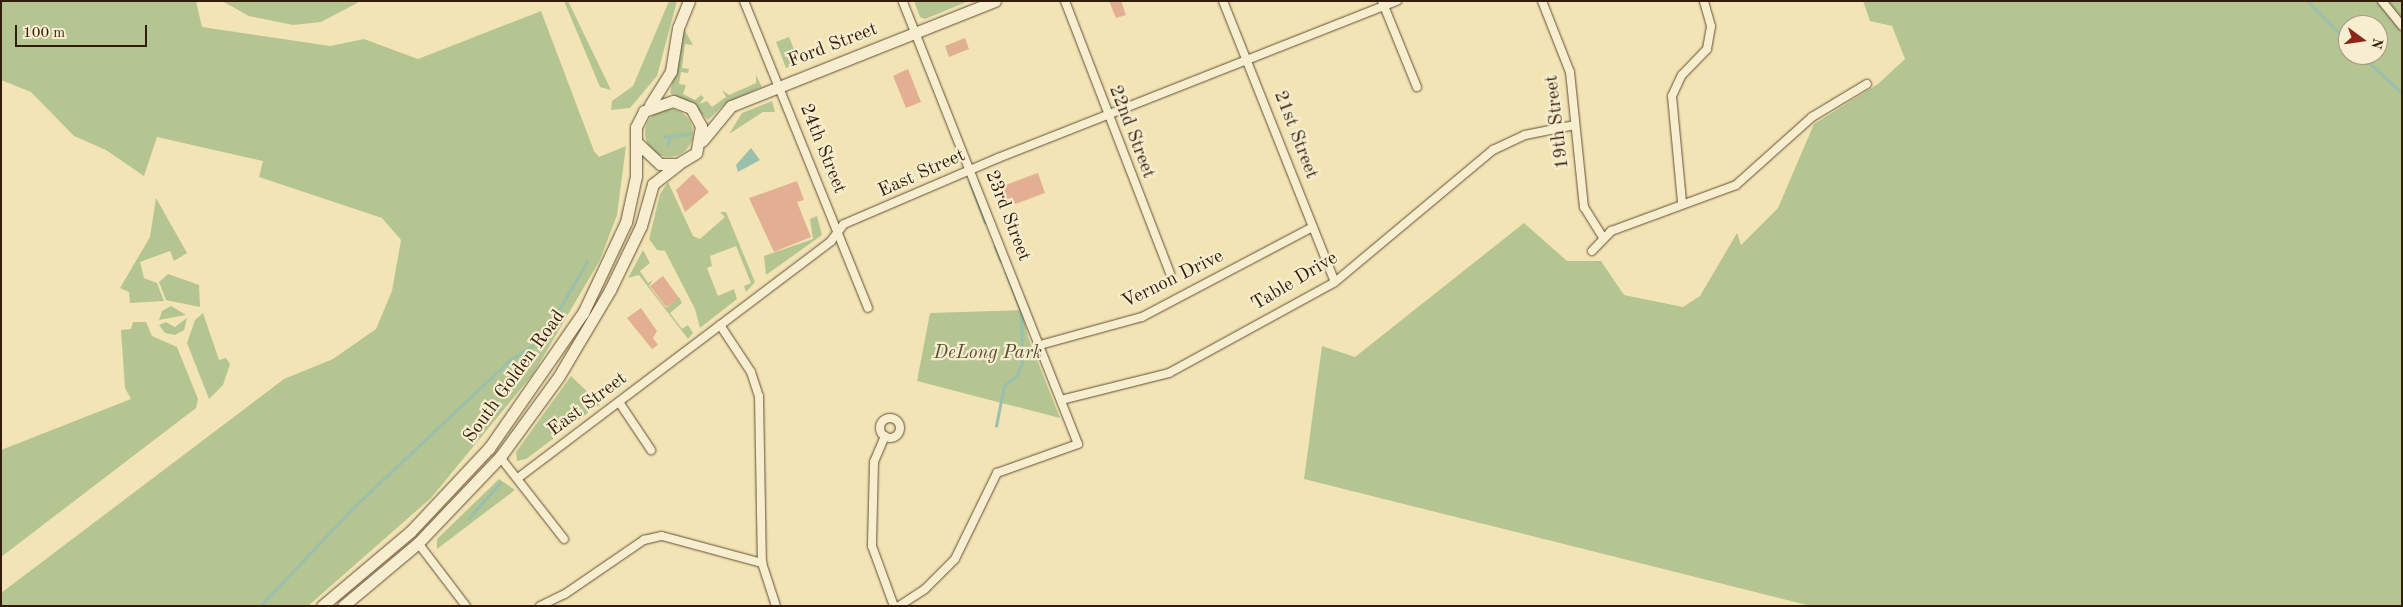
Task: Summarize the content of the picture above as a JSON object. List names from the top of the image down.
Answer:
{
  "streets": {
    "main road": ["Ford Street", "South Golden Road"],
    "street": [
      "19th Street",
      "22nd Street",
      "21st Street",
      "24th Street",
      "East Street",
      "23rd Street",
      "Vernon Drive",
      "Table Drive"
    ]
  },
  "crossings": [
    ["Ford Street", "24th Street"],
    ["Ford Street", "23rd Street"],
    ["Ford Street", "South Golden Road"],
    ["19th Street", "Table Drive"],
    ["22nd Street", "East Street"],
    ["21st Street", "East Street"],
    ["21st Street", "Vernon Drive"],
    ["21st Street", "Table Drive"],
    ["24th Street", "East Street"],
    ["East Street", "23rd Street"],
    ["23rd Street", "Vernon Drive"],
    ["23rd Street", "Table Drive"]
  ],
  "parks": ["DeLong Park"],
  "scale_bar": "100 m",
  "north": "right"
}
